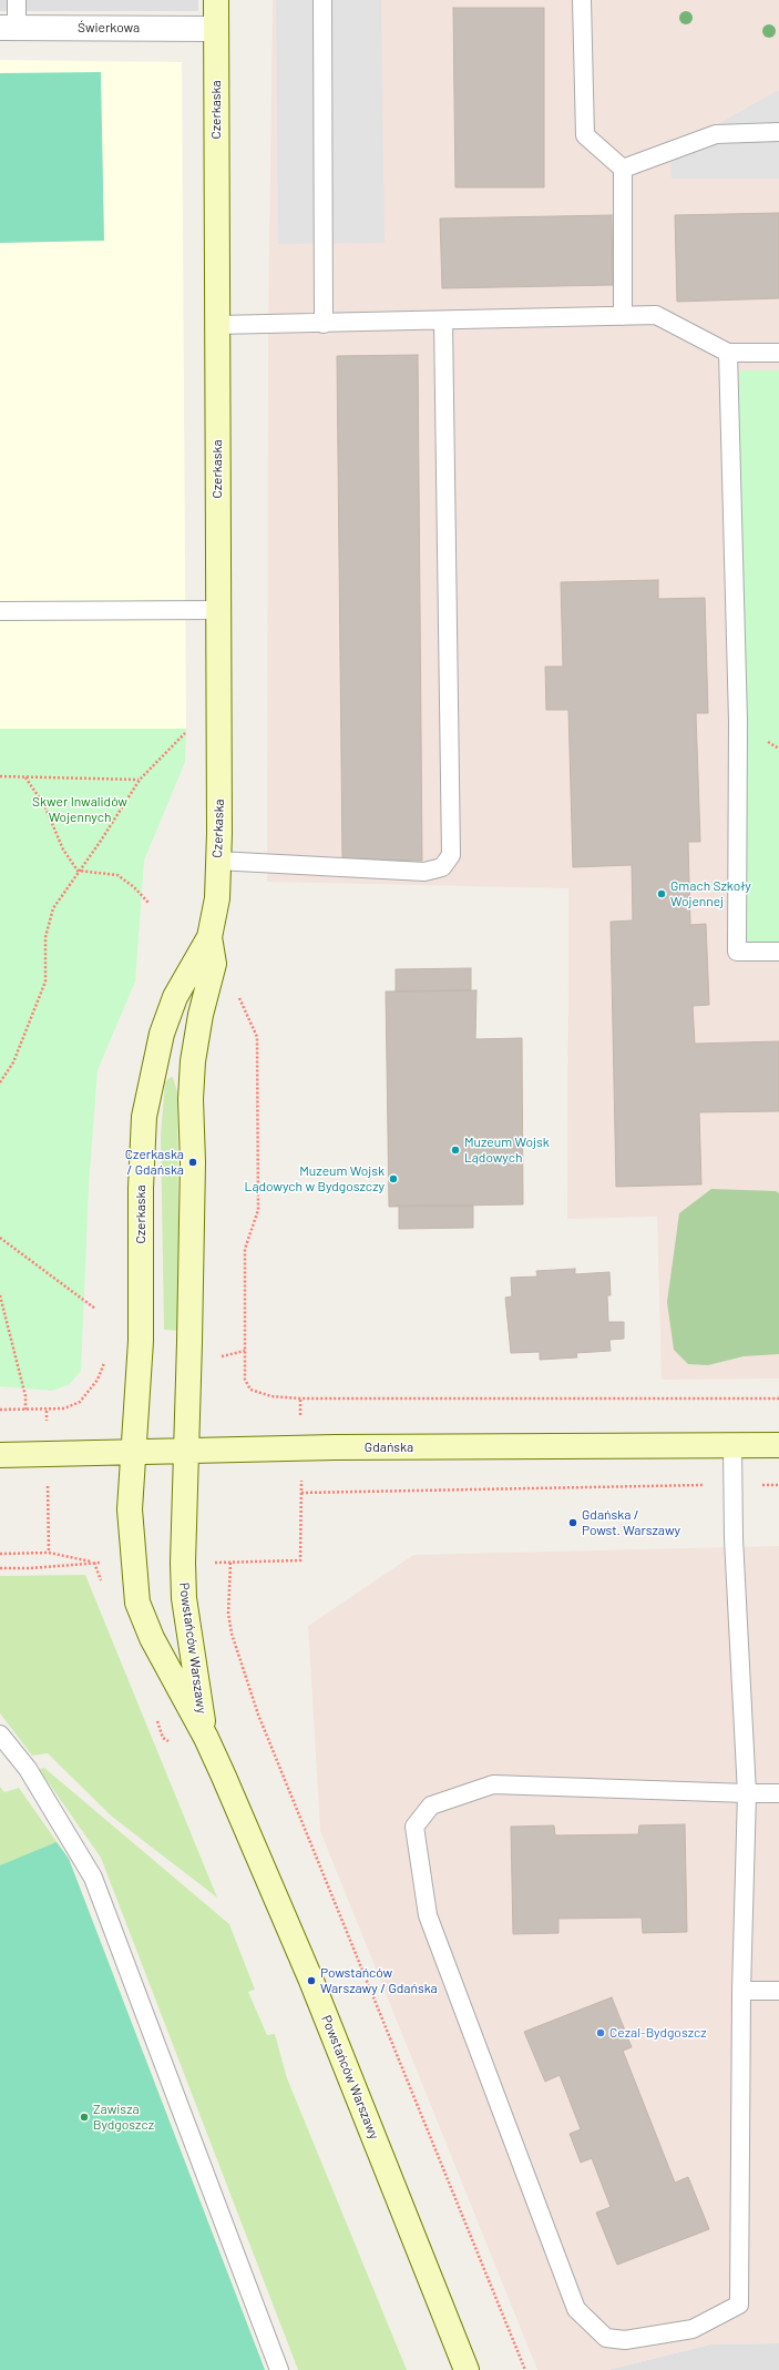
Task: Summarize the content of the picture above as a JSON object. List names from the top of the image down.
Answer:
{
  "streets": {
    "street": [
      "Świerkowa",
      "Czerkaska",
      "Gdańska",
      "Powstańców Warszawy"
    ]
  },
  "crossings": [
    ["Świerkowa", "Czerkaska"],
    ["Czerkaska", "Gdańska"],
    ["Czerkaska", "Powstańców Warszawy"],
    ["Gdańska", "Powstańców Warszawy"]
  ],
  "parks": ["Skwer Inwalidów Wojennych"],
  "places": [
    "Gmach Szkoły Wojennej",
    "Muzeum Wojsk Lądowych",
    "Czerkaska / Gdańska",
    "Muzeum Wojsk Lądowych w Bydgoszczy",
    "Gdańska / Powst. Warszawy",
    "Powstańców Warszawy / Gdańska",
    "Cezal-Bydgoszcz",
    "Zawisza Bydgoszcz"
  ]
}
